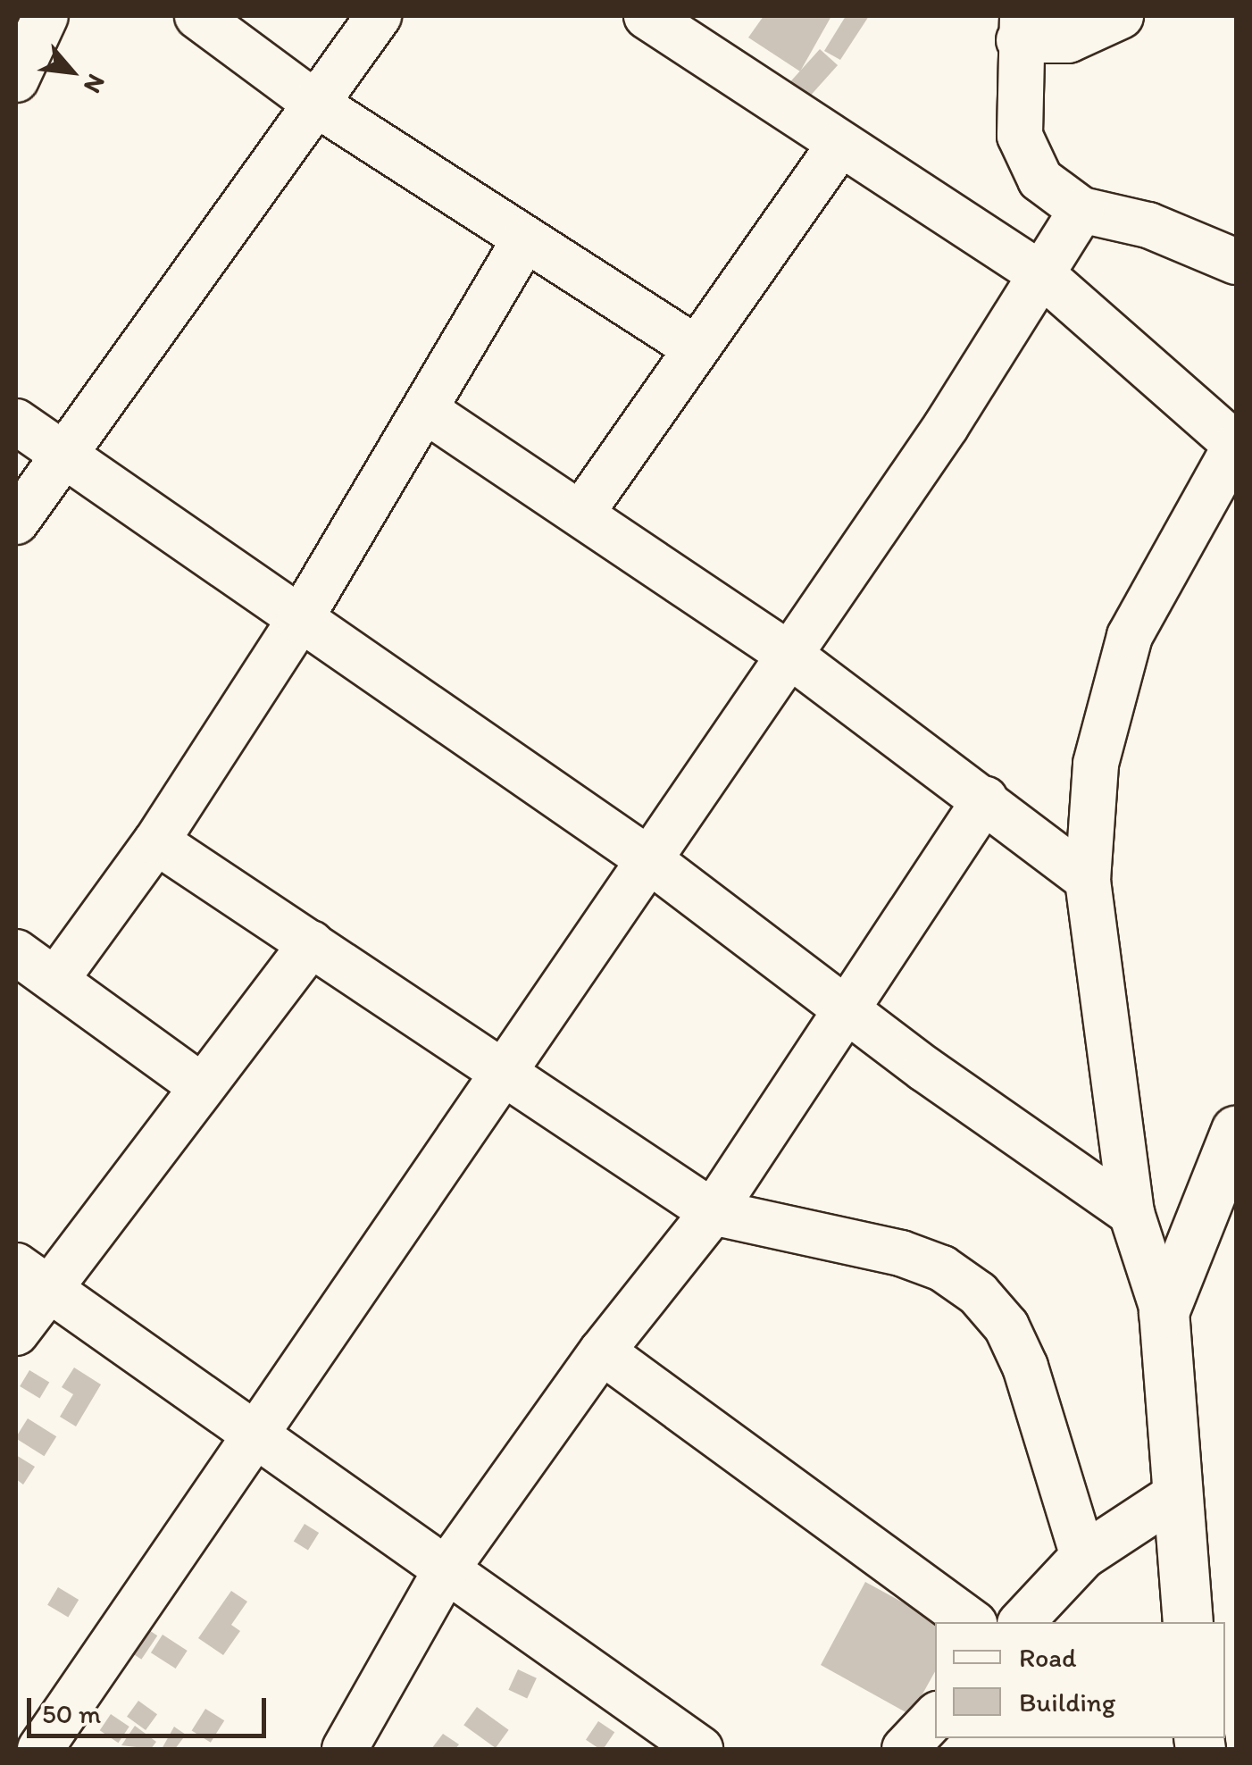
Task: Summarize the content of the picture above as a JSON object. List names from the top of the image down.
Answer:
{
  "legend": ["Road", "Building"],
  "scale_bar": "50 m",
  "north": "bottom right"
}
